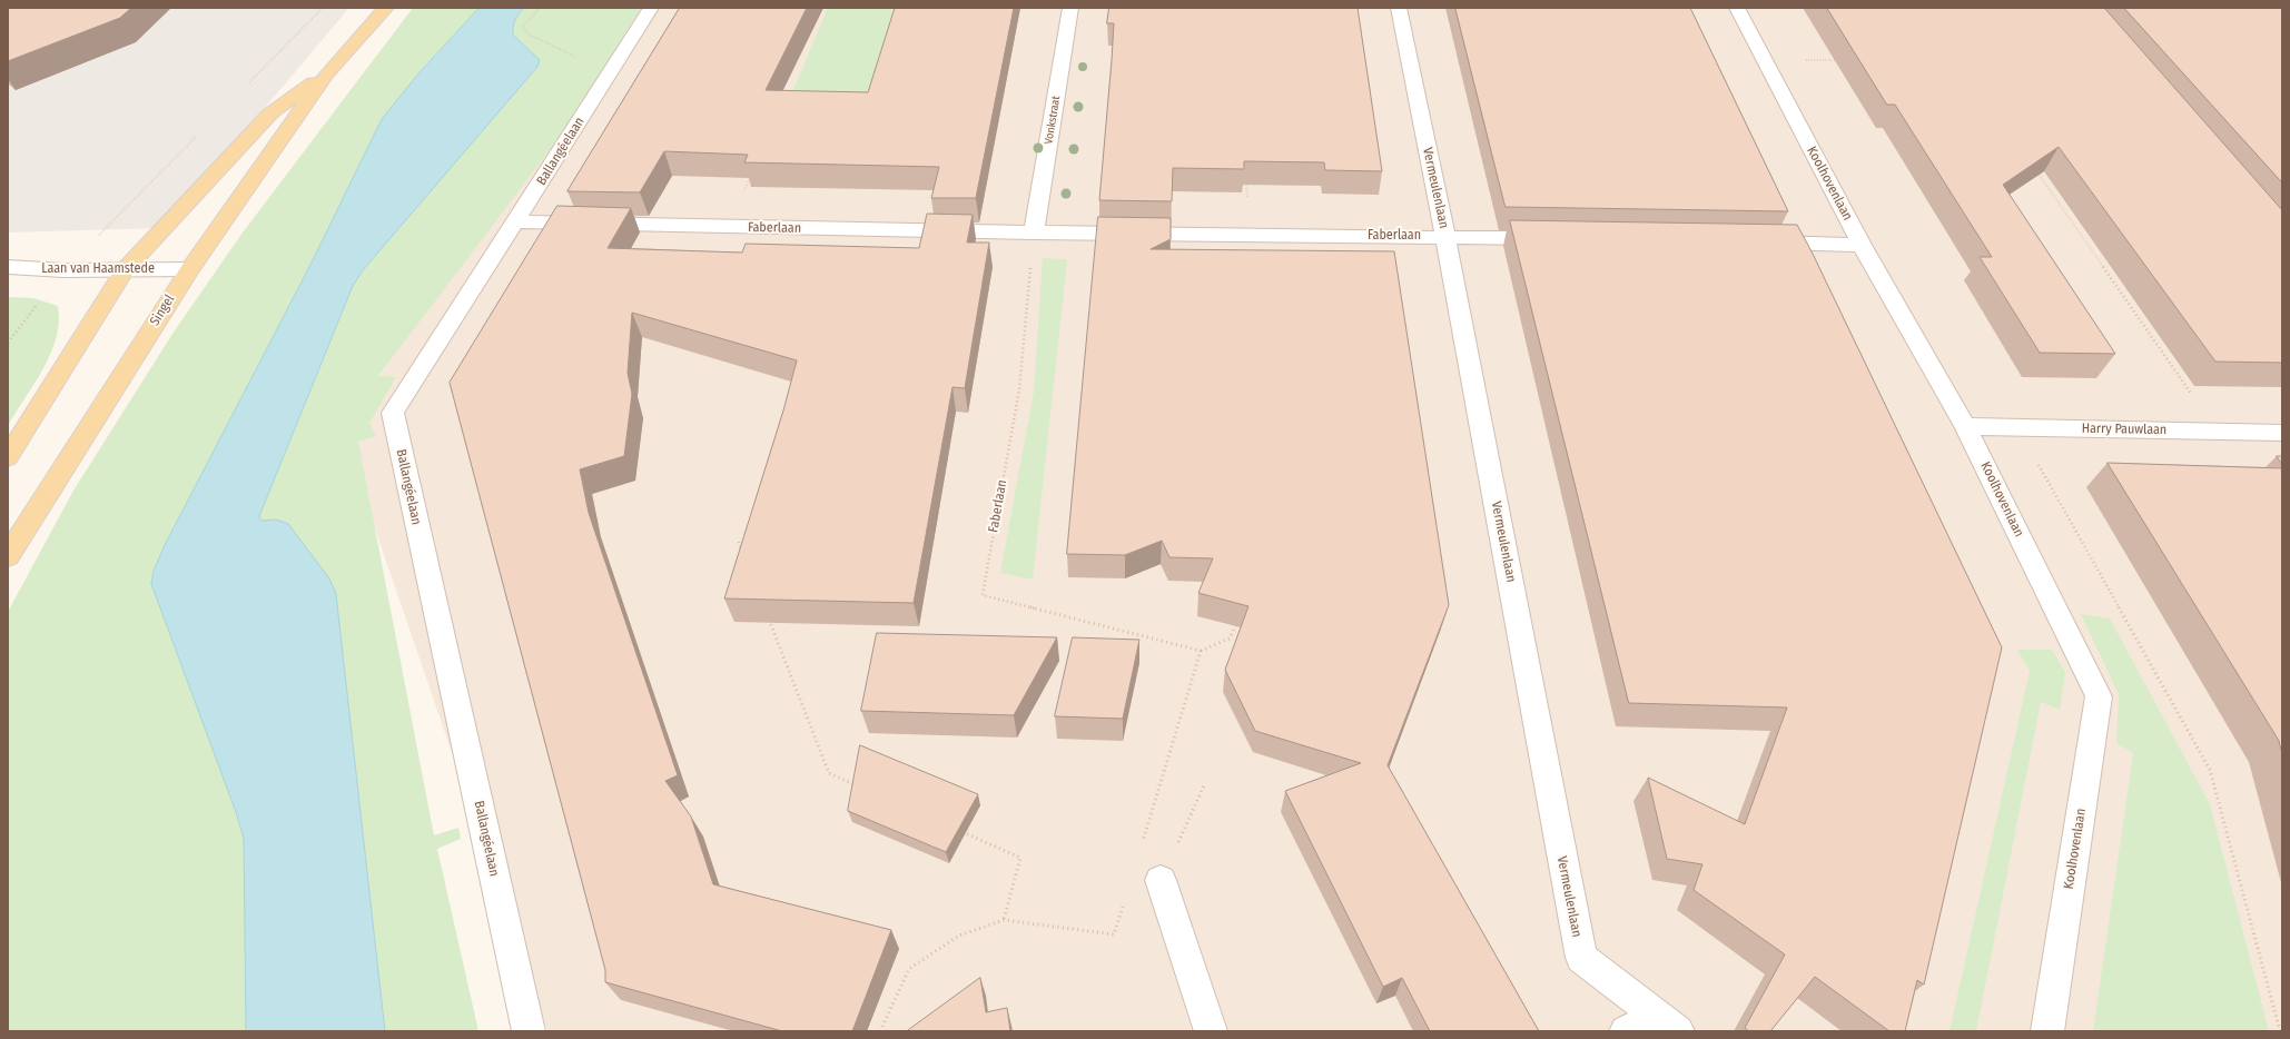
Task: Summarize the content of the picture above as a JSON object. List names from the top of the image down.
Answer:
{
  "streets": {
    "main road": ["Singel"],
    "street": [
      "Vonkstraat",
      "Ballangéelaan",
      "Koolhovenlaan",
      "Vermeulenlaan",
      "Faberlaan",
      "Laan van Haamstede",
      "Harry Pauwlaan"
    ]
  },
  "crossings": [
    ["Vonkstraat", "Faberlaan"],
    ["Ballangéelaan", "Faberlaan"],
    ["Koolhovenlaan", "Harry Pauwlaan"],
    ["Vermeulenlaan", "Faberlaan"],
    ["Laan van Haamstede", "Singel"]
  ]
}
